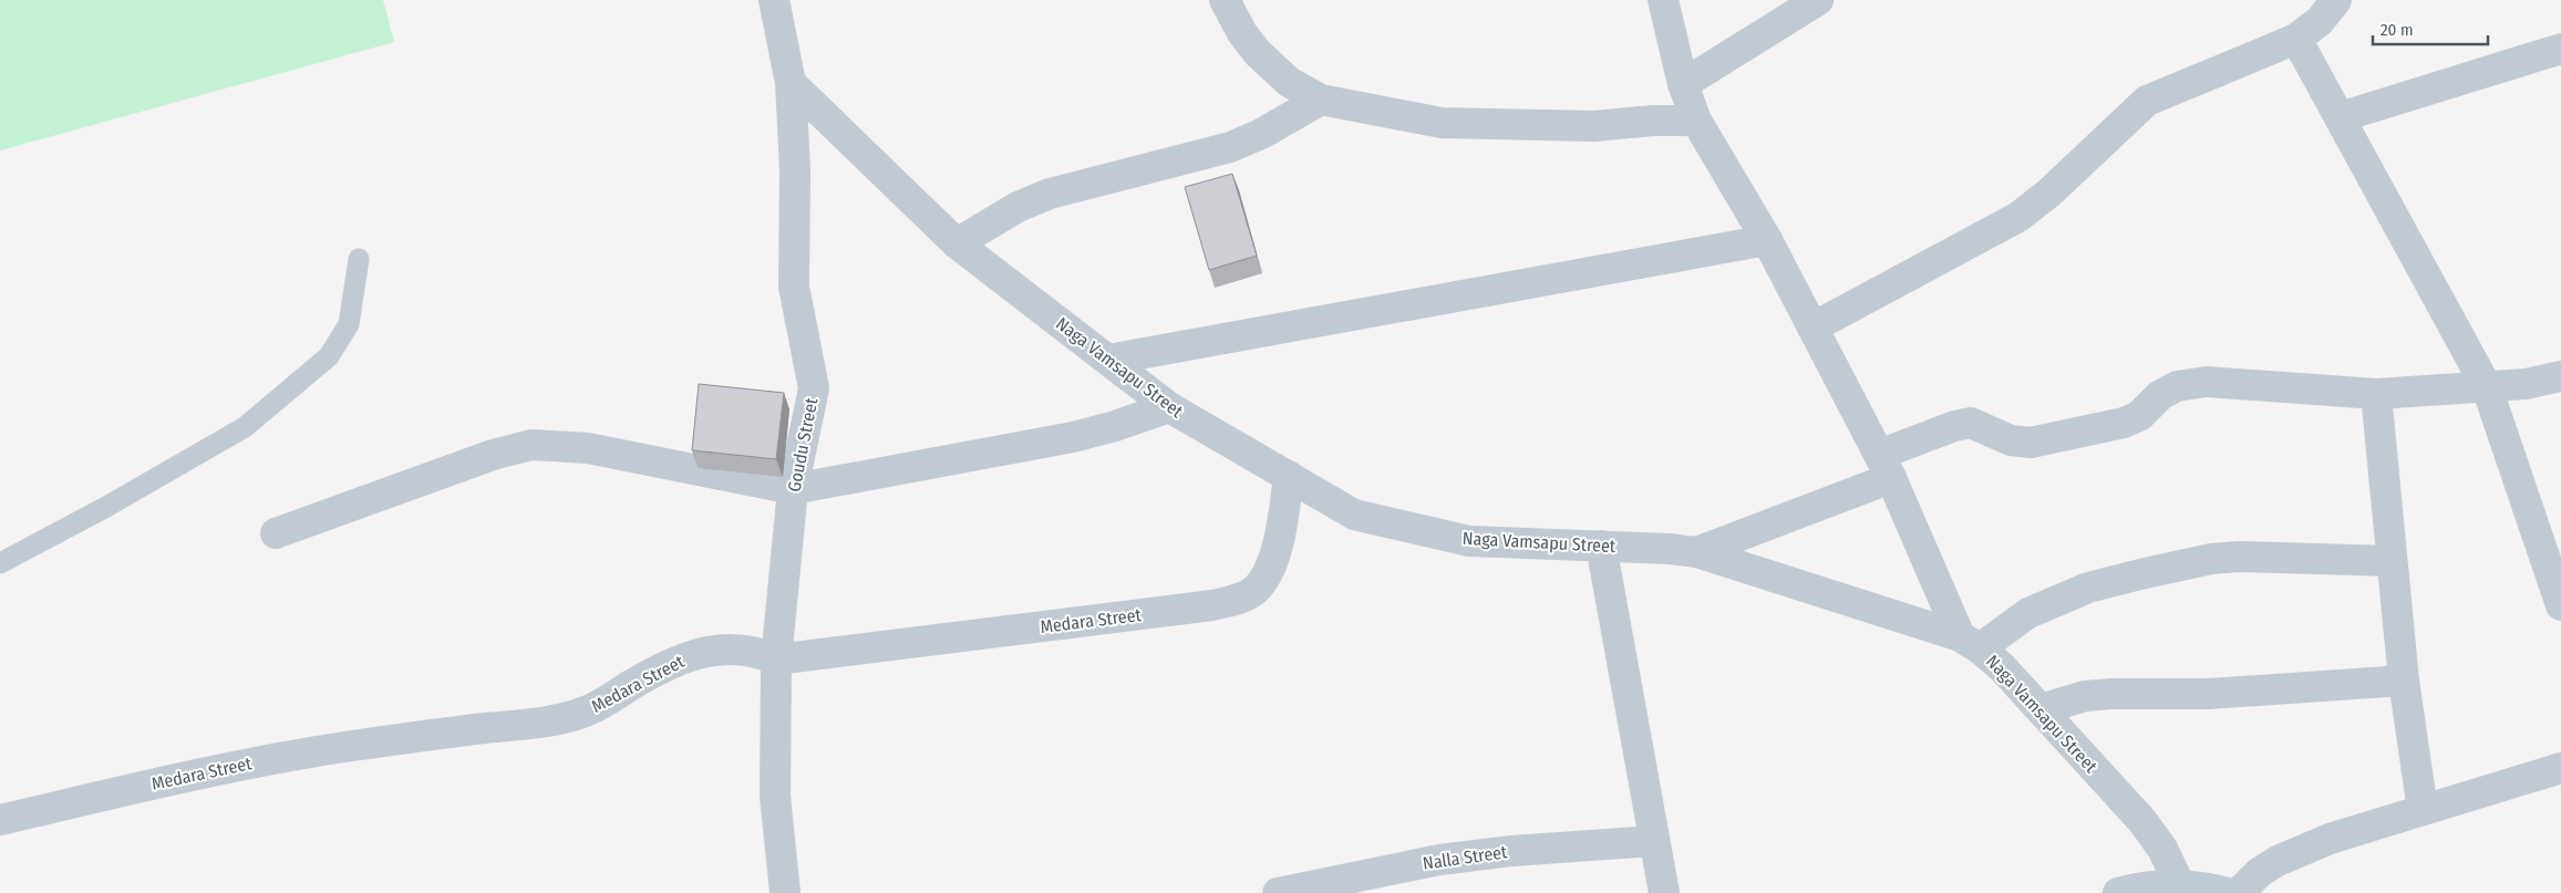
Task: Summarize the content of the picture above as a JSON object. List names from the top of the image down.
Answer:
{
  "streets": {
    "street": [
      "Naga Vamsapu Street",
      "Goudu Street",
      "Medara Street",
      "Nalla Street"
    ]
  },
  "crossings": [
    ["Naga Vamsapu Street", "Goudu Street"],
    ["Naga Vamsapu Street", "Medara Street"],
    ["Goudu Street", "Medara Street"]
  ],
  "scale_bar": "20 m"
}
